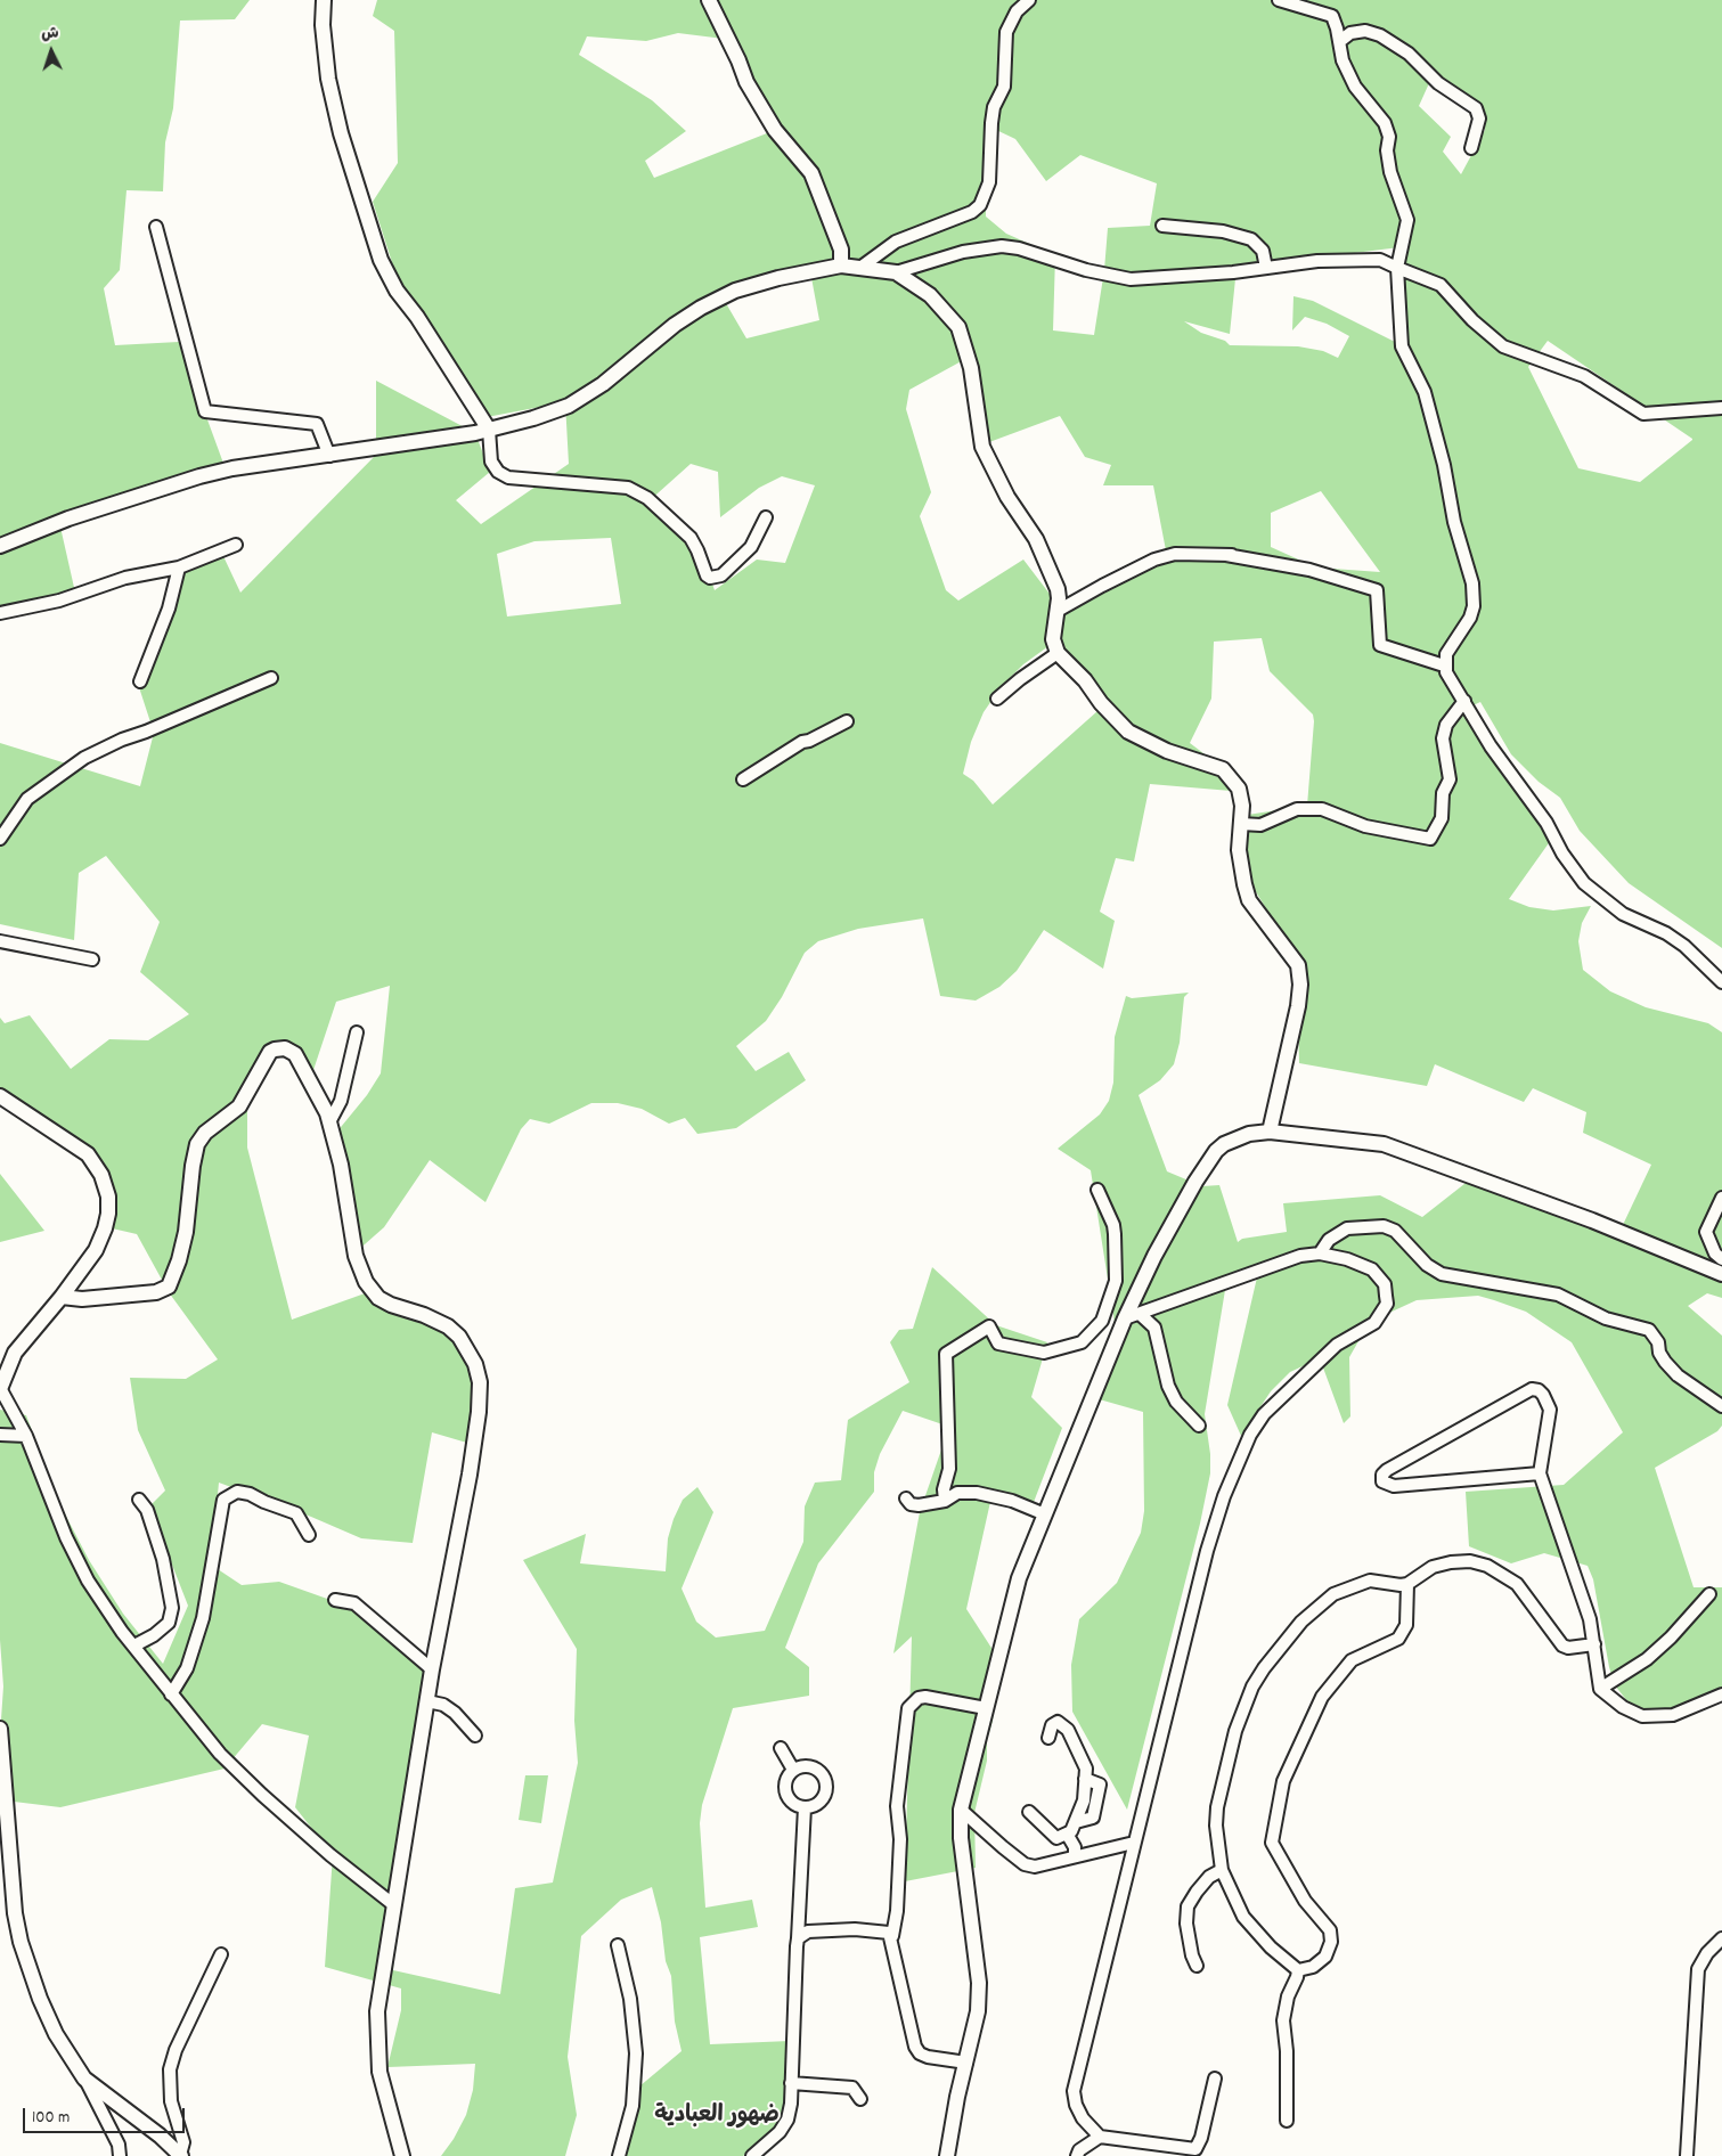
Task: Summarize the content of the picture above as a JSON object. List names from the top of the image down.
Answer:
{
  "districts": ["ضهور العبادية"],
  "scale_bar": "100 m",
  "north": "top"
}
